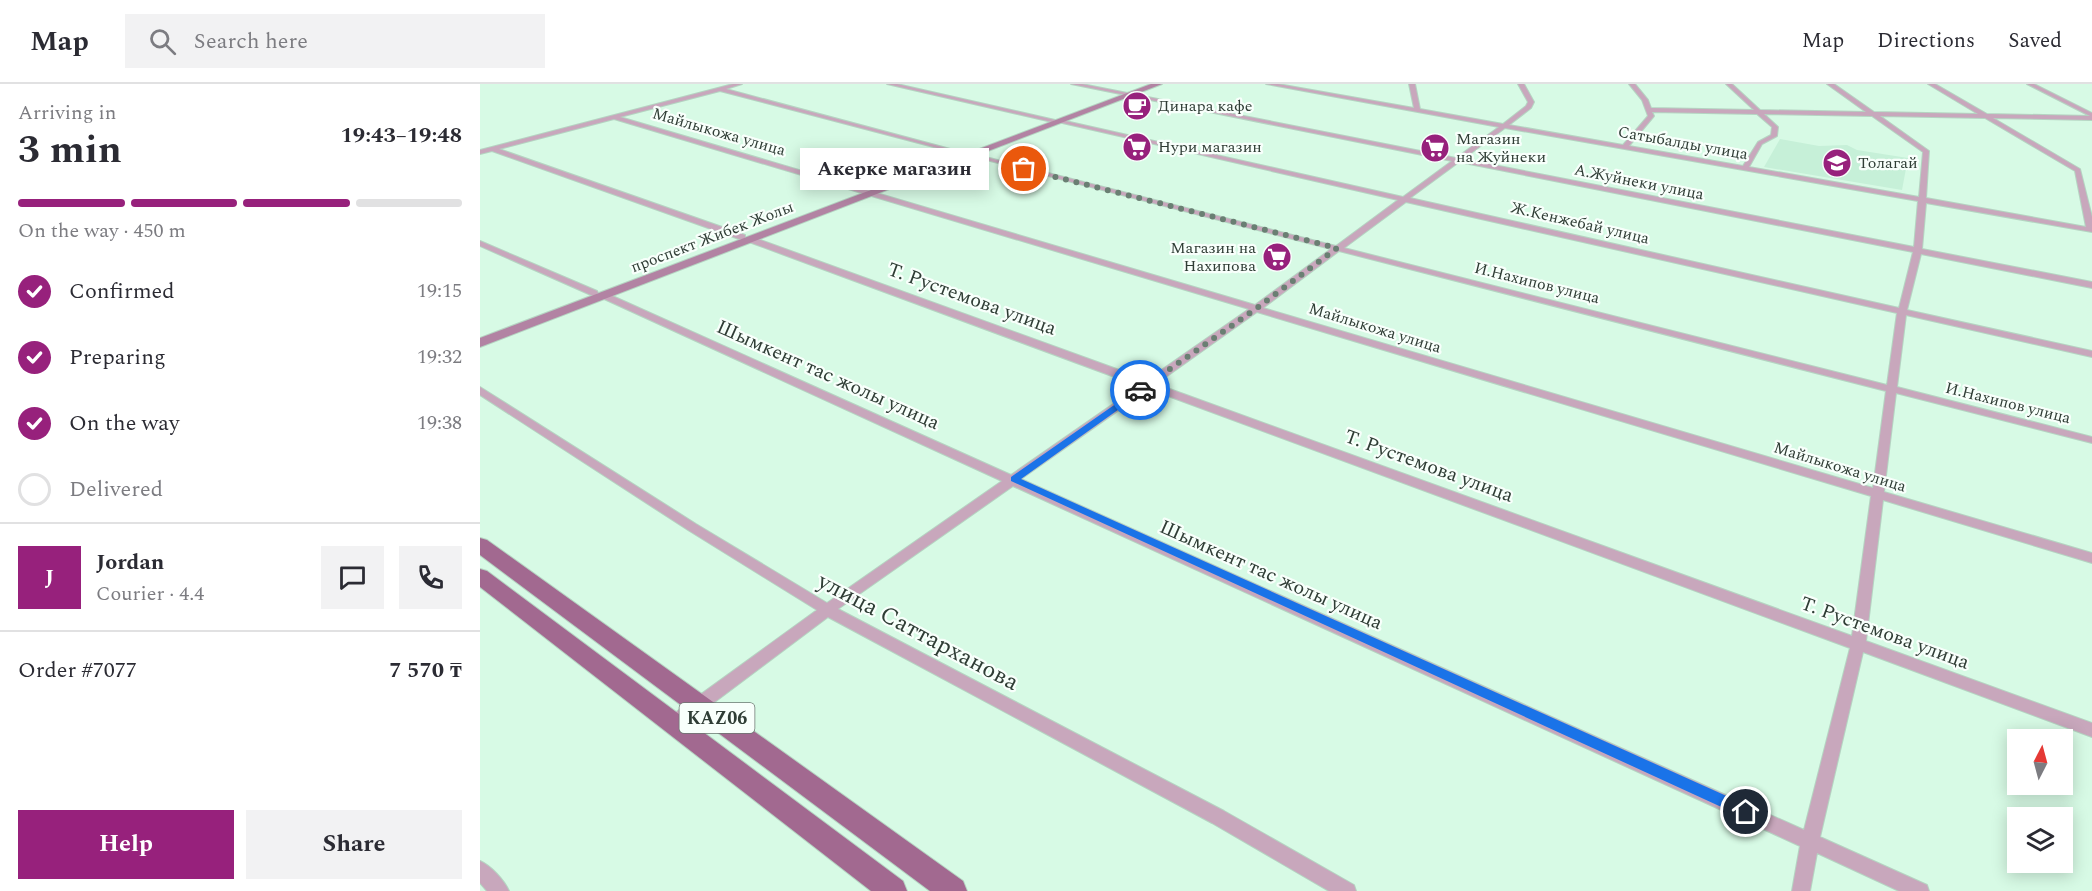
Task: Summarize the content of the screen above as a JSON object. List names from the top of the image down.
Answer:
{
  "streets": {
    "main road": ["KАZ06"],
    "street": [
      "Майлыкожа улица",
      "Сатыбалды улица",
      "А.Жуйнеки улица",
      "Ж.Кенжебай улица",
      "проспект Жибек Жолы",
      "И.Нахипов улица",
      "Т. Рустемова улица",
      "Шымкент тас жолы улица",
      "улица Саттарханова"
    ]
  },
  "crossings": [
    ["Майлыкожа улица", "проспект Жибек Жолы"],
    ["А.Жуйнеки улица", "проспект Жибек Жолы"],
    ["Ж.Кенжебай улица", "проспект Жибек Жолы"],
    ["проспект Жибек Жолы", "И.Нахипов улица"],
    ["проспект Жибек Жолы", "Т. Рустемова улица"],
    ["проспект Жибек Жолы", "Шымкент тас жолы улица"]
  ],
  "places": {
    "cafe": ["Динара кафе"],
    "supermarket": ["Нури магазин", "Магазин на Жуйнеки", "Магазин на Нахипова"],
    "school or university": ["Толагай"],
    "other": ["Акерке магазин"]
  },
  "north": "top",
  "page": {
    "header": "Map",
    "search": "Search here",
    "nav": ["Map", "Directions", "Saved"],
    "heading": ["3 min", "Arriving in", "19:43–19:48"],
    "panel": [
      "Jordan",
      "Courier · 4.4",
      "Order #7077",
      "7 570 ₸"
    ],
    "bubble": "Акерке магазин",
    "bar": "On the way · 450 m",
    "list": [
      ["Confirmed", "19:15"],
      ["Preparing", "19:32"],
      ["On the way", "19:38"],
      "Delivered"
    ],
    "round": "J",
    "buttons": ["Help", "Share"]
  }
}
